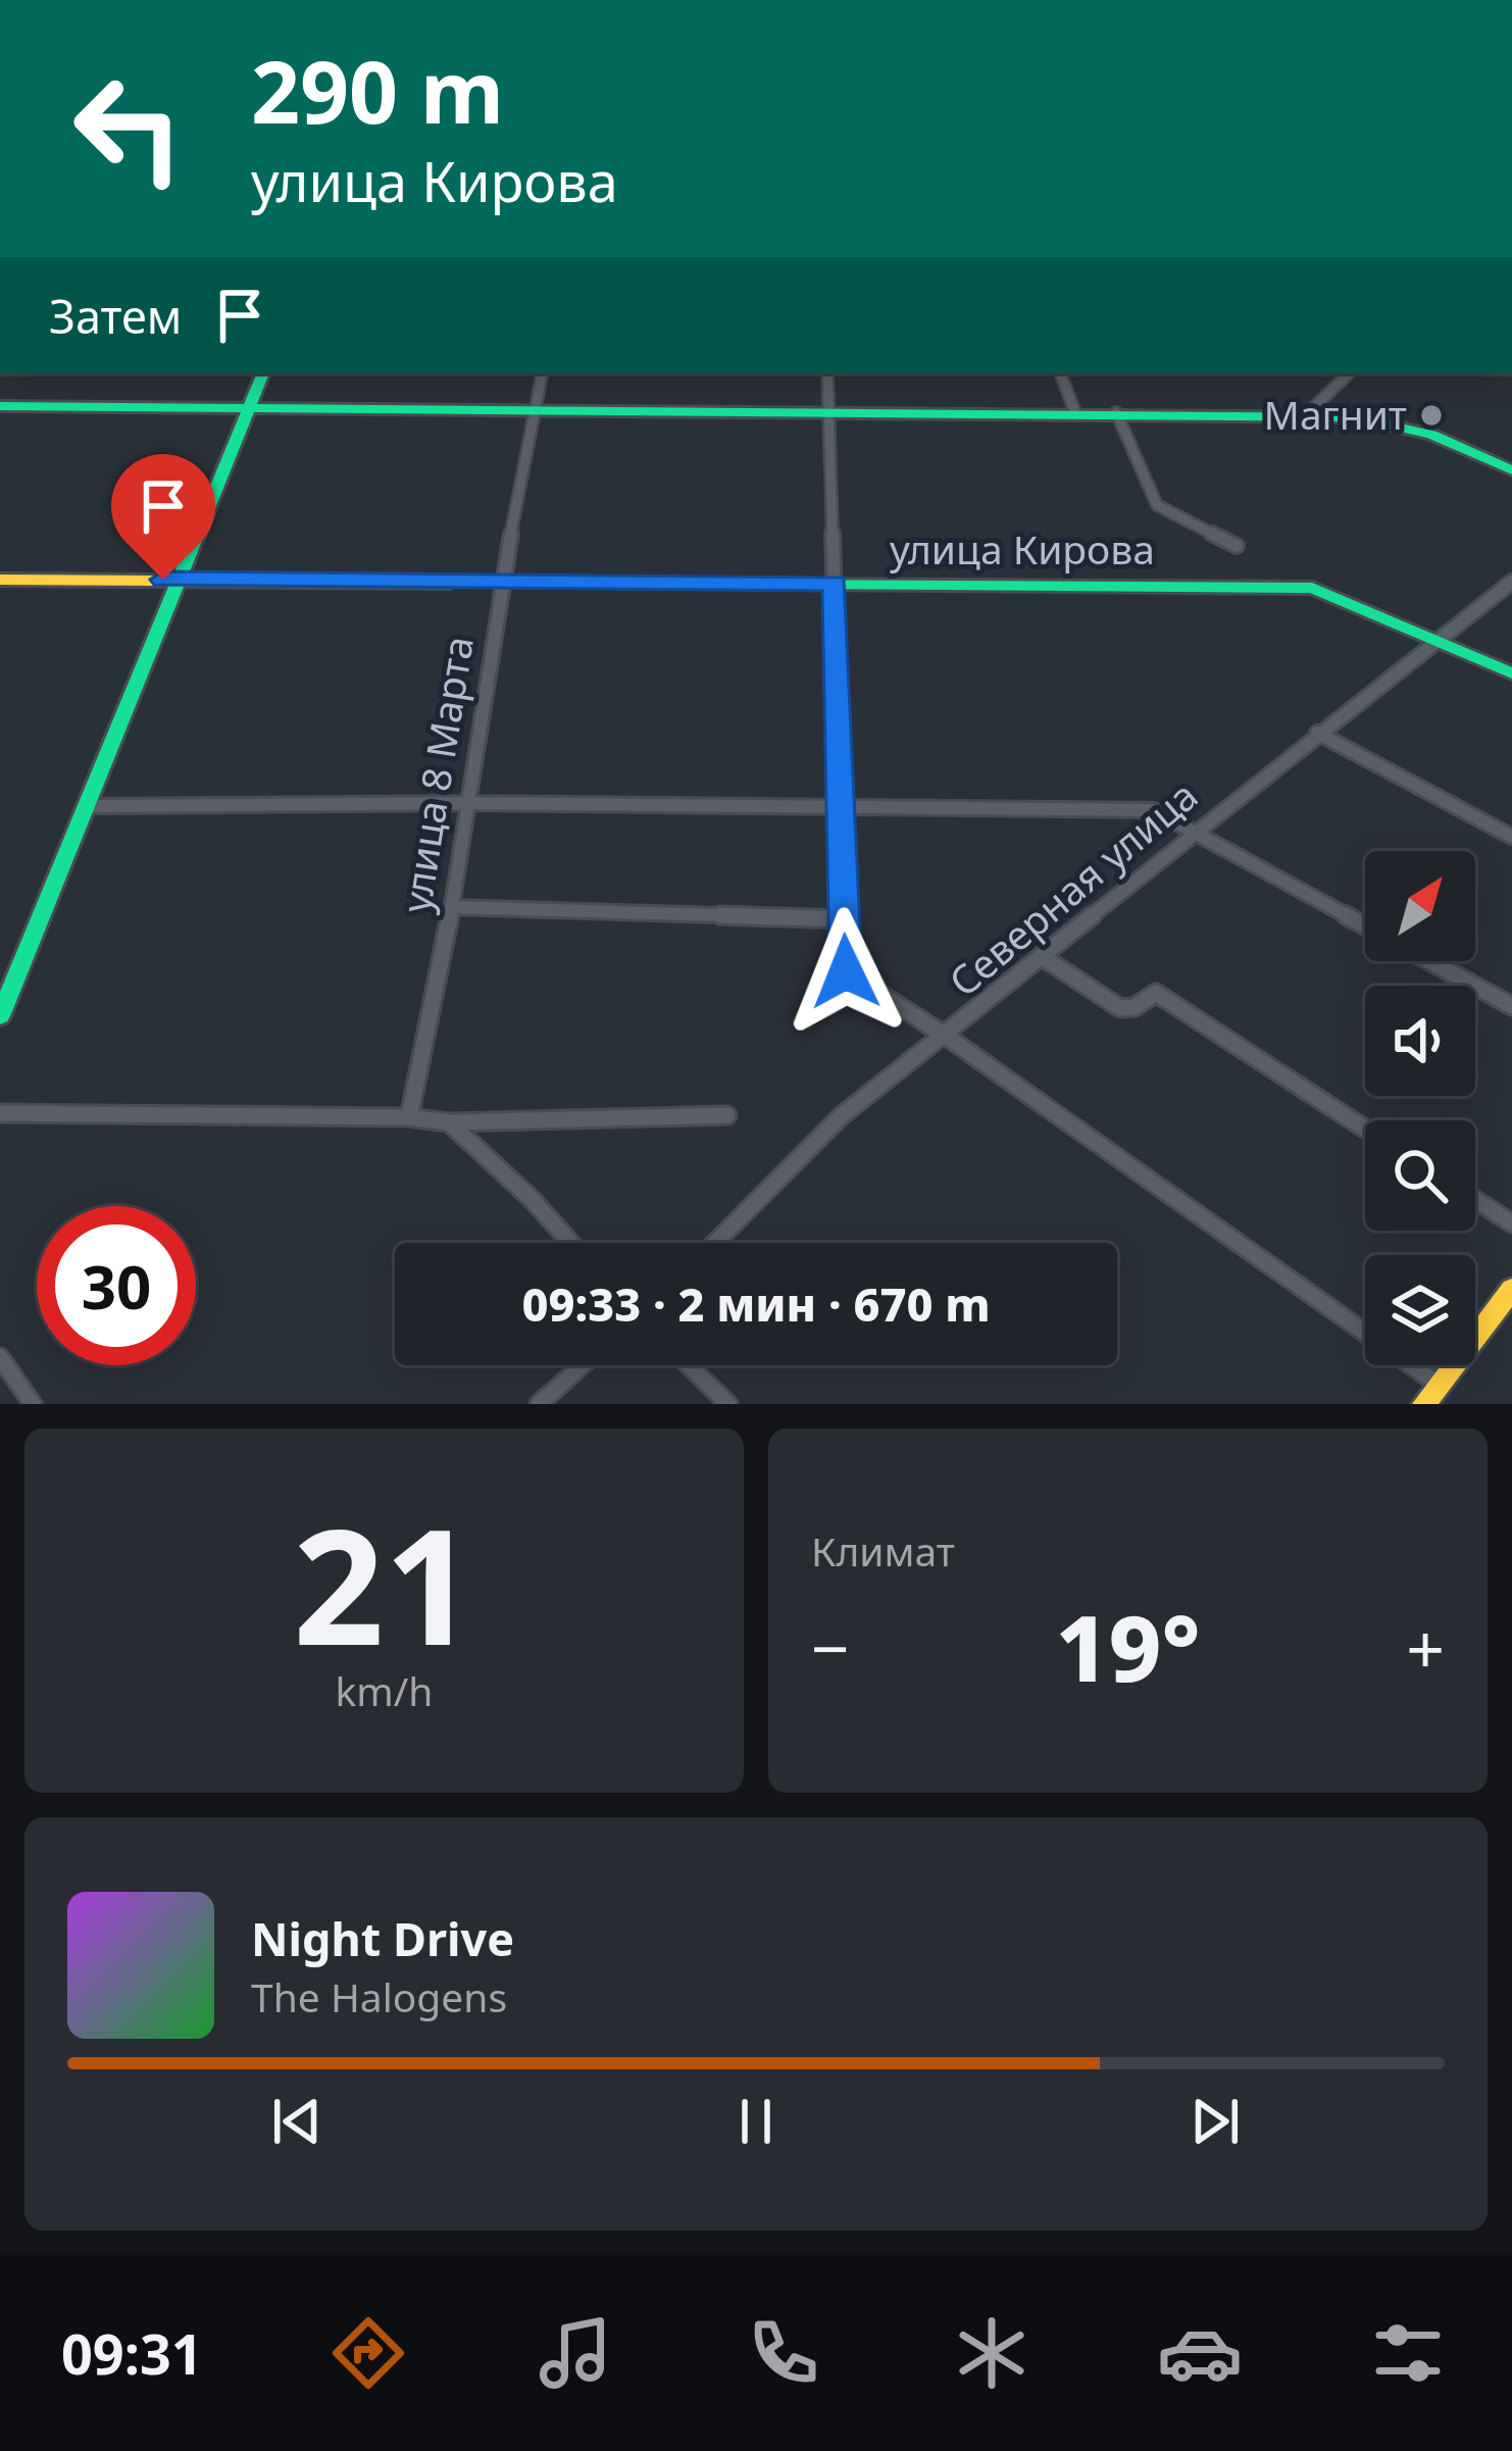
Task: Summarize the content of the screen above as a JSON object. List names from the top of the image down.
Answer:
{
  "streets": {
    "street": ["улица Кирова", "улица 8 Марта", "Северная улица"]
  },
  "crossings": [
    ["улица Кирова", "улица 8 Марта"],
    ["улица Кирова", "Северная улица"]
  ],
  "places": ["Магнит"],
  "north": "top right",
  "page": {
    "turn": ["290 m", "улица Кирова"],
    "then": "Затем",
    "limit": "30",
    "trip": "09:33 · 2 мин · 670 m",
    "tile": [
      ["21", "km/h"],
      "Климат"
    ],
    "heat": ["−", "19°", "+"],
    "song": ["Night Drive", "The Halogens"],
    "tabs": "09:31"
  }
}
